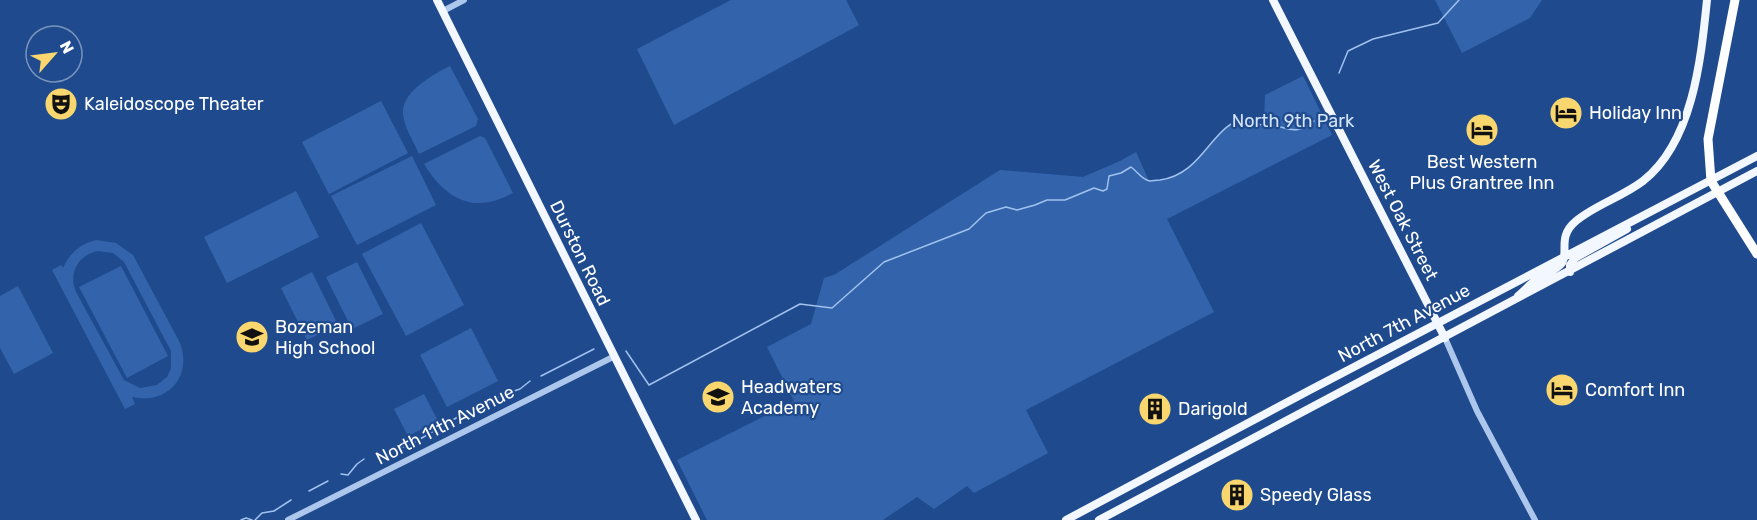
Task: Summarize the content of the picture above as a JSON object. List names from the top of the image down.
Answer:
{
  "streets": {
    "main road": ["West Oak Street", "Durston Road", "North 7th Avenue"],
    "street": ["North 11th Avenue"]
  },
  "crossings": [
    ["West Oak Street", "North 7th Avenue"],
    ["Durston Road", "North 11th Avenue"]
  ],
  "parks": ["North 9th Park"],
  "places": {
    "theatre": ["Kaleidoscope Theater"],
    "hotel": ["Holiday Inn", "Best Western Plus Grantree Inn", "Comfort Inn"],
    "school or university": ["Bozeman High School", "Headwaters Academy"],
    "building": ["Darigold", "Speedy Glass"]
  },
  "north": "top right"
}
